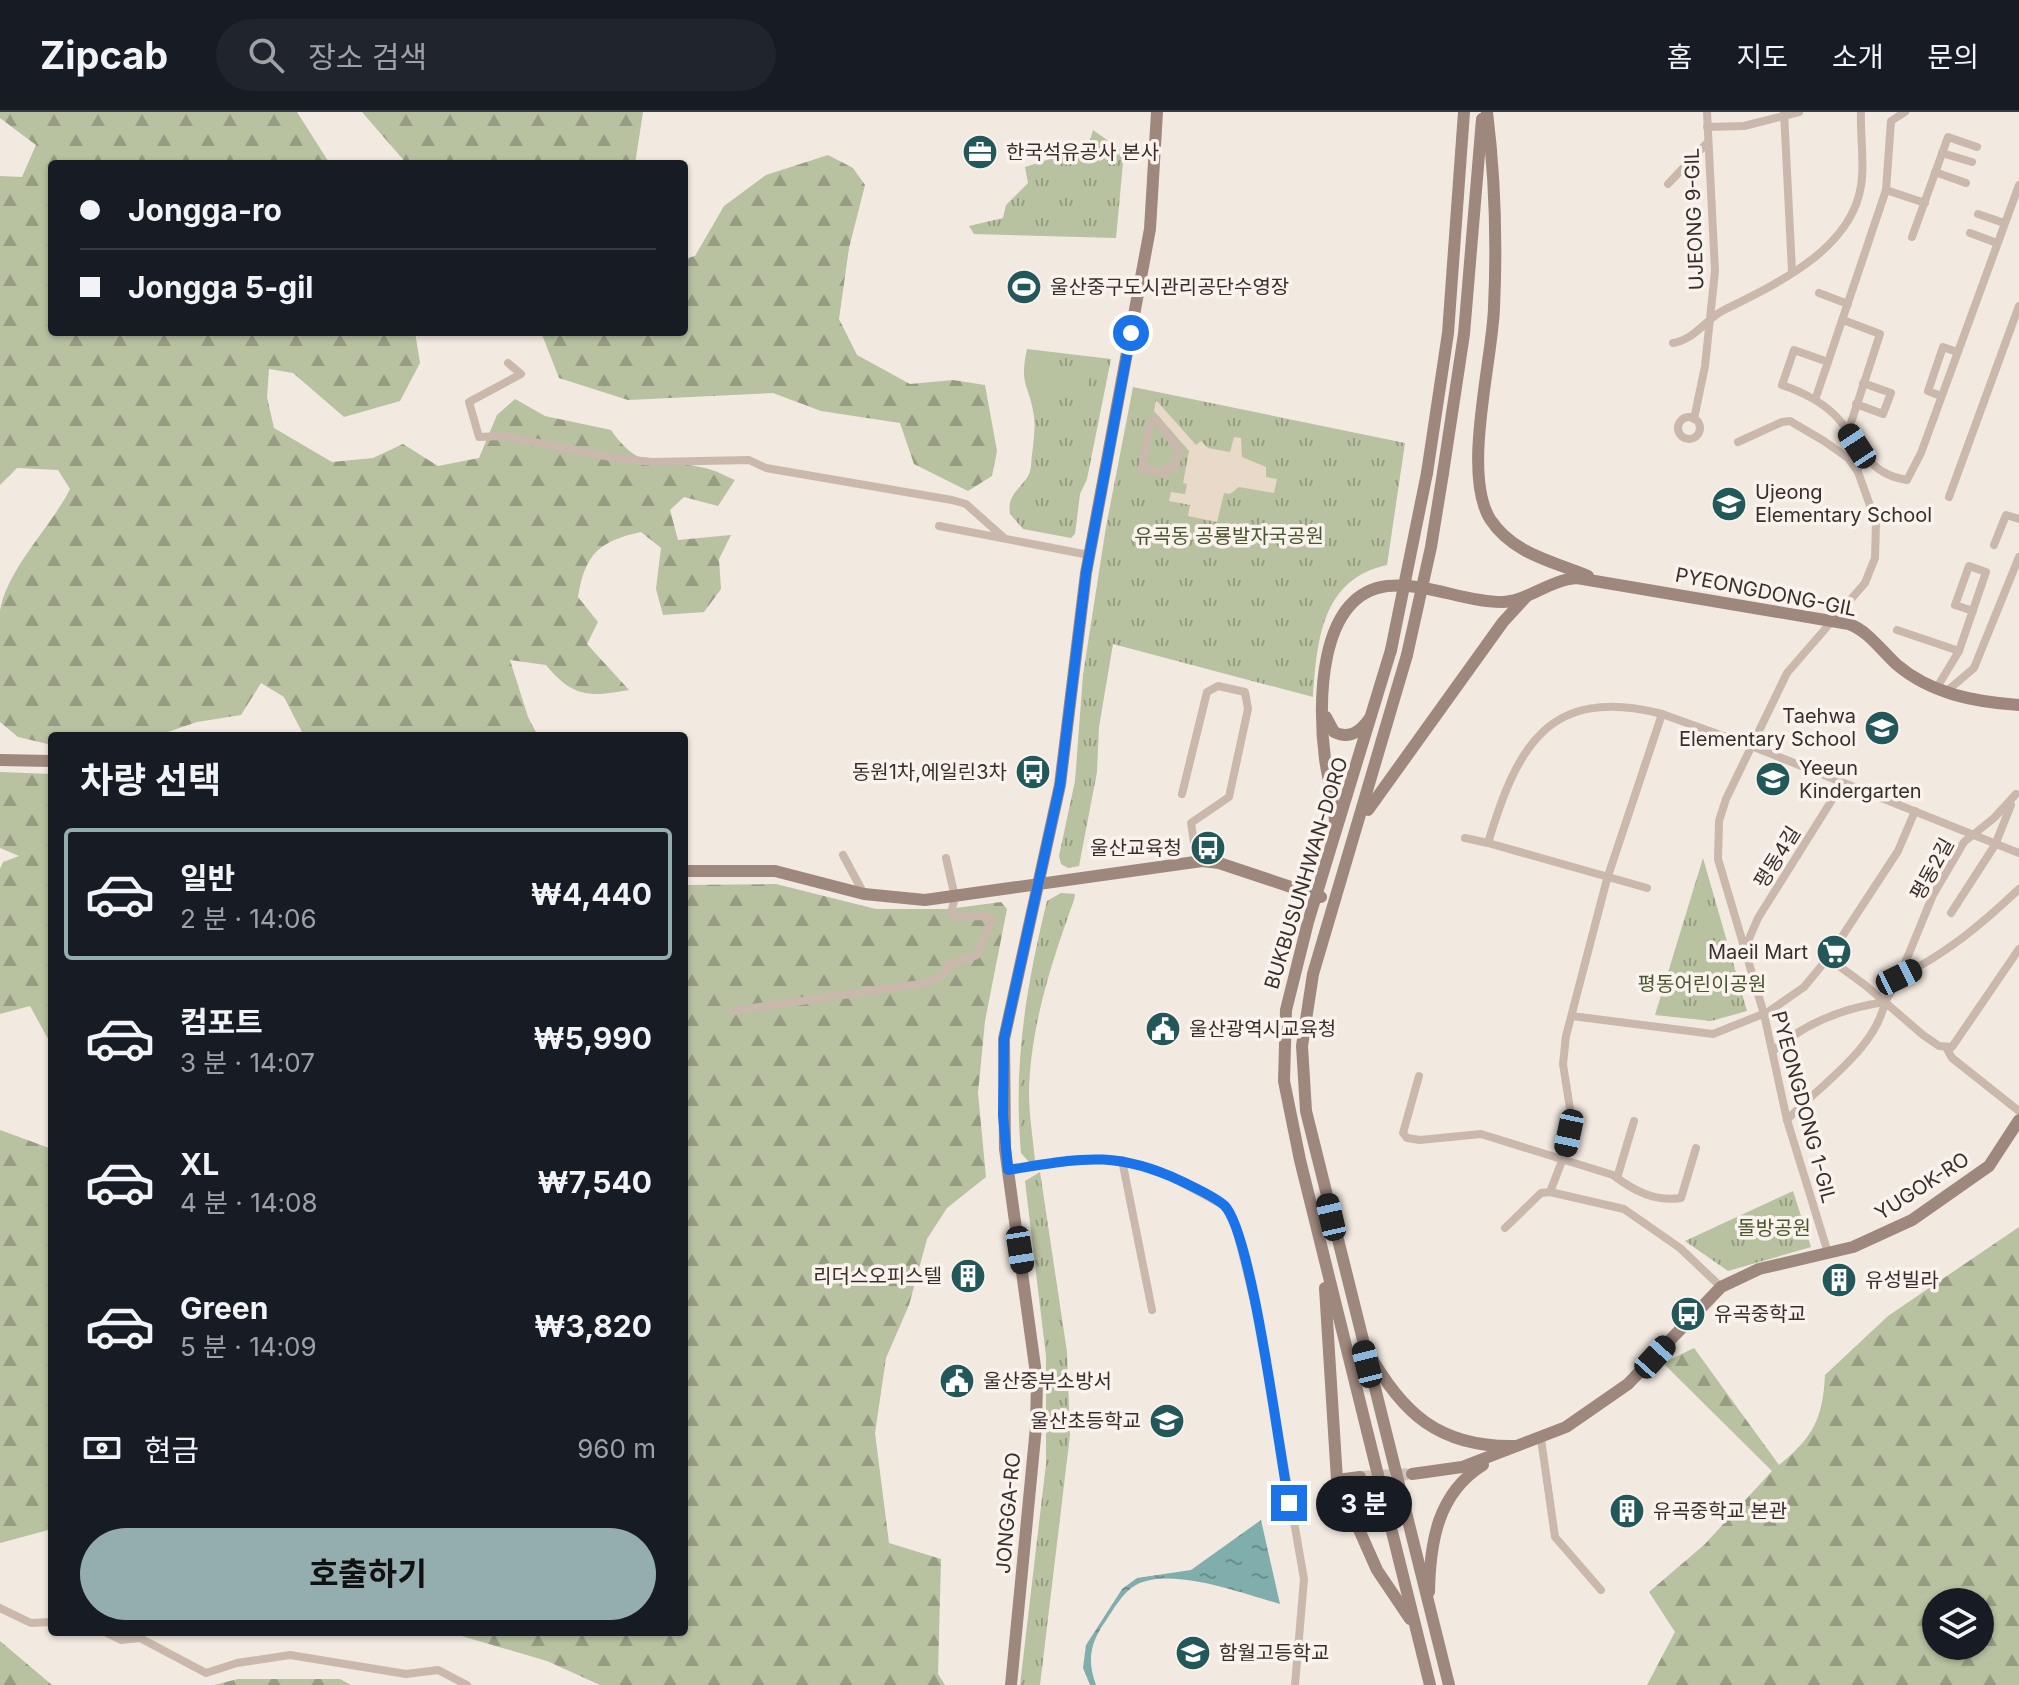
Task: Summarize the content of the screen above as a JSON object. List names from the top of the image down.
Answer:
{
  "streets": {
    "main road": [
      "PYEONGDONG-GIL",
      "BUKBUSUNHWAN-DORO",
      "YUGOK-RO",
      "JONGGA-RO"
    ],
    "street": [
      "UJEONG 9-GIL",
      "평동4길",
      "평동2길",
      "PYEONGDONG 1-GIL"
    ]
  },
  "crossings": [
    ["PYEONGDONG-GIL", "BUKBUSUNHWAN-DORO"],
    ["PYEONGDONG-GIL", "PYEONGDONG 1-GIL"],
    ["평동4길", "PYEONGDONG 1-GIL"],
    ["평동2길", "PYEONGDONG 1-GIL"],
    ["PYEONGDONG 1-GIL", "YUGOK-RO"]
  ],
  "parks": ["유곡동 공룡발자국공원", "평동어린이공원", "돌방공원"],
  "places": {
    "office": ["한국석유공사 본사"],
    "sports": ["울산중구도시관리공단수영장"],
    "school or university": [
      "Ujeong Elementary School",
      "Taehwa Elementary School",
      "Yeeun Kindergarten",
      "울산초등학교",
      "함월고등학교"
    ],
    "bus stop": ["동원1차,에일린3차", "울산교육청", "유곡중학교"],
    "supermarket": ["Maeil Mart"],
    "public building": ["울산광역시교육청", "울산중부소방서"],
    "building": ["리더스오피스텔", "유성빌라", "유곡중학교 본관"]
  },
  "page": {
    "header": "Zipcab",
    "search": "장소 검색",
    "nav": [
      "홈",
      "지도",
      "소개",
      "문의"
    ],
    "banner": ["Jongga-ro", "Jongga 5-gil"],
    "heading": "차량 선택",
    "list": [
      {
        "name": "일반",
        "note": "2 분 · 14:06",
        "value": "₩4,440"
      },
      {
        "name": "컴포트",
        "note": "3 분 · 14:07",
        "value": "₩5,990"
      },
      {
        "name": "XL",
        "note": "4 분 · 14:08",
        "value": "₩7,540"
      },
      {
        "name": "Green",
        "note": "5 분 · 14:09",
        "value": "₩3,820"
      }
    ],
    "pay": ["현금", "960 m"],
    "bubble": "3 분",
    "buttons": "호출하기"
  }
}
